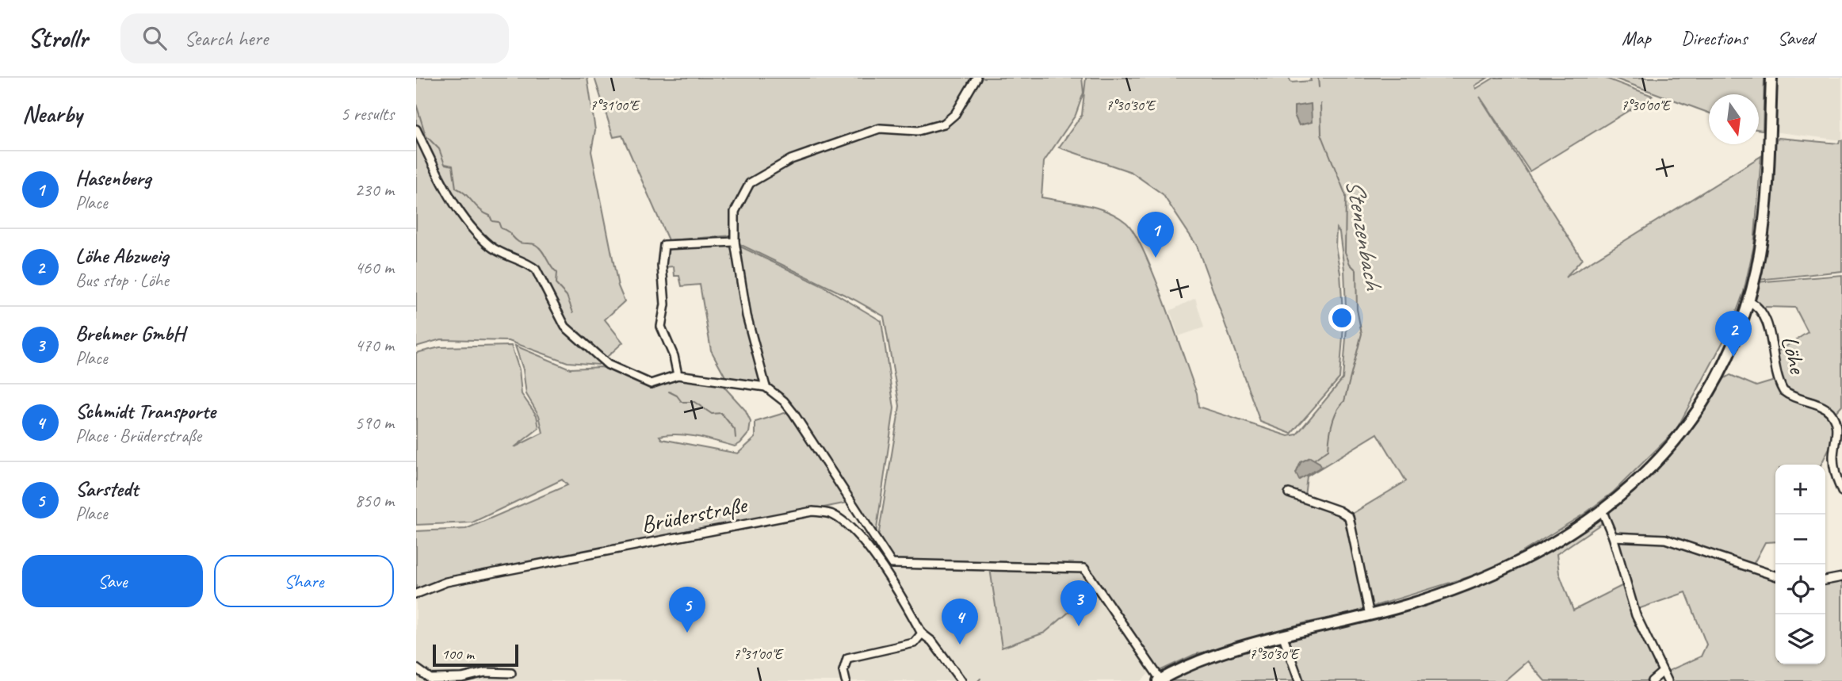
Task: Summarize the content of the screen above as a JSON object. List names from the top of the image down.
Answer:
{
  "streets": {
    "street": ["Löhe", "Brüderstraße"]
  },
  "water": ["Stenzenbach"],
  "scale_bar": "100 m",
  "north": "bottom",
  "page": {
    "header": "Strollr",
    "search": "Search here",
    "nav": ["Map", "Directions", "Saved"],
    "heading": ["Nearby", "5 results"],
    "list": [
      {
        "mark": "1",
        "name": "Hasenberg",
        "note": "Place",
        "value": "230 m"
      },
      {
        "mark": "2",
        "name": "Löhe Abzweig",
        "note": "Bus stop · Löhe",
        "value": "460 m"
      },
      {
        "mark": "3",
        "name": "Brehmer GmbH",
        "note": "Place",
        "value": "470 m"
      },
      {
        "mark": "4",
        "name": "Schmidt Transporte",
        "note": "Place · Brüderstraße",
        "value": "590 m"
      },
      {
        "mark": "5",
        "name": "Sarstedt",
        "note": "Place",
        "value": "850 m"
      }
    ],
    "pins": [
      "1",
      "2",
      "3",
      "5",
      "4"
    ],
    "map_buttons": ["+", "−"],
    "buttons": ["Save", "Share"],
    "scale": "100 m"
  },
  "coordinates": ["7°31'00\"E", "7°30'30\"E", "7°30'00\"E"]
}
